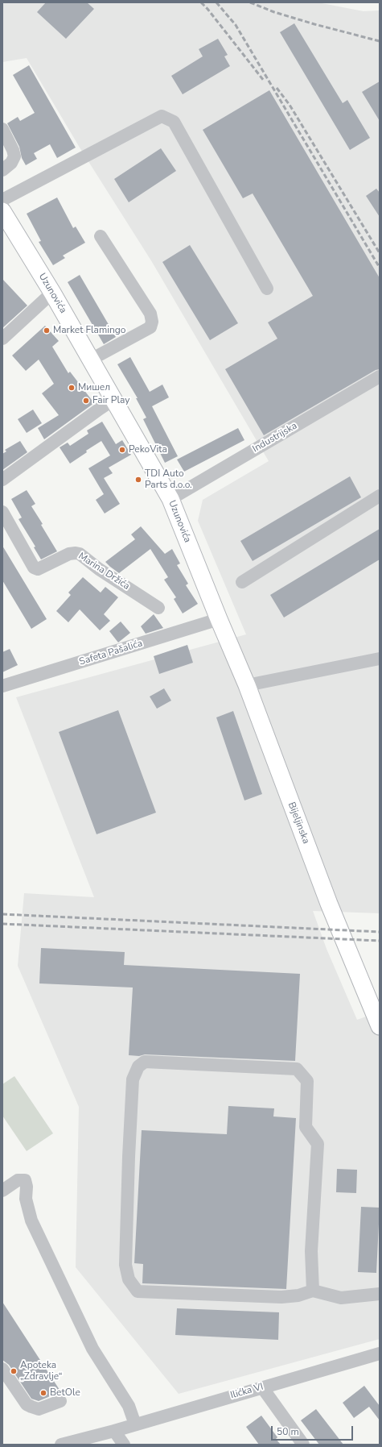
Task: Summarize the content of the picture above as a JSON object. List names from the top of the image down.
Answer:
{
  "streets": {
    "main road": ["Uzunovića", "Bijeljinska"],
    "street": [
      "Industrijska",
      "Marina Držića",
      "Safeta Pašalića",
      "Ilićka VI"
    ]
  },
  "crossings": [
    ["Uzunovića", "Industrijska"],
    ["Uzunovića", "Safeta Pašalića"],
    ["Uzunovića", "Bijeljinska"],
    ["Safeta Pašalića", "Bijeljinska"]
  ],
  "places": [
    "Market Flamingo",
    "Мишел",
    "Fair Play",
    "PekoVita",
    "TDI Auto Parts d.o.o.",
    "Apoteka „Zdravlje“",
    "BetOle"
  ],
  "scale_bar": "50 m"
}
